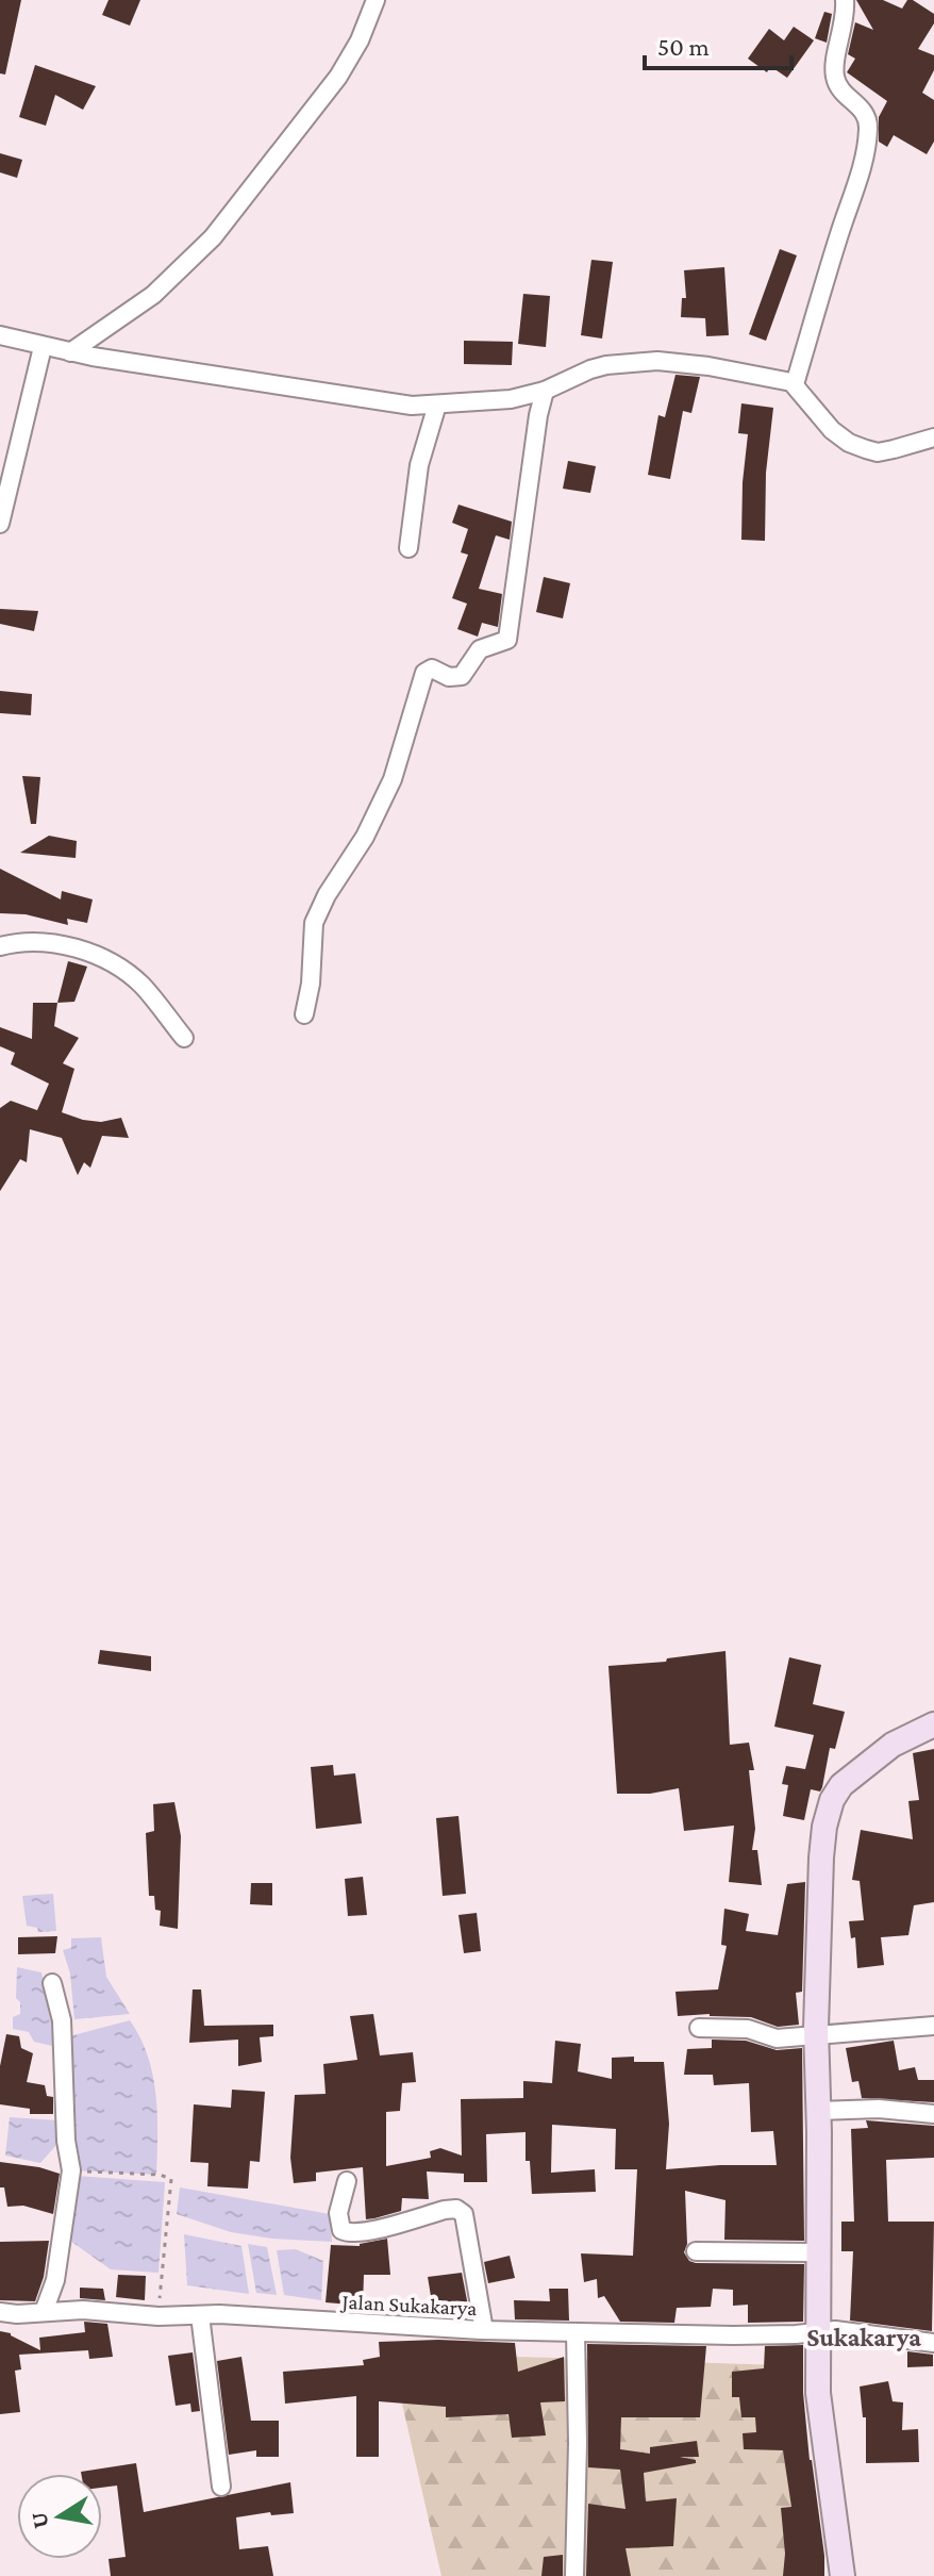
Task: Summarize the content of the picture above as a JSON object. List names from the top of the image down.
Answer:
{
  "streets": {
    "street": ["Jalan Sukakarya"]
  },
  "districts": ["Sukakarya"],
  "scale_bar": "50 m",
  "north": "left"
}
